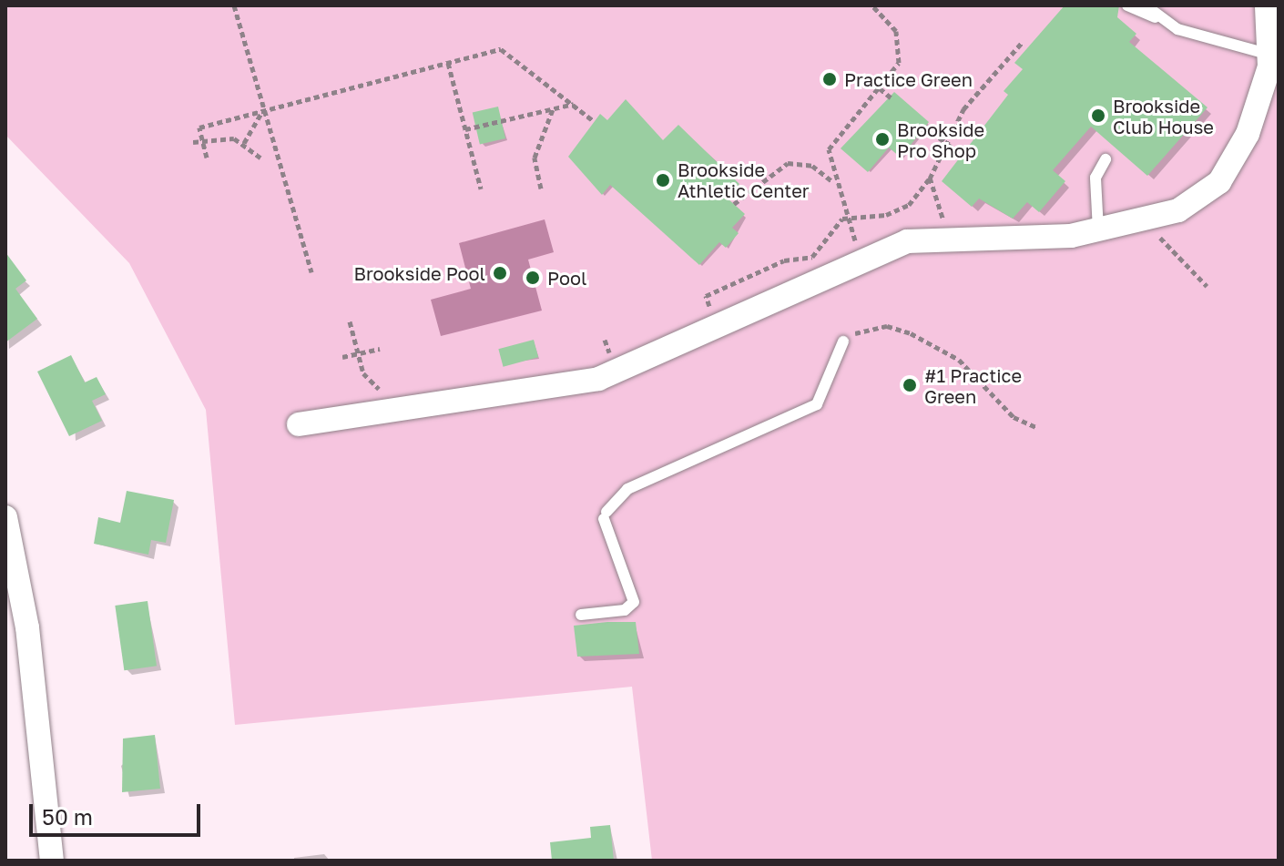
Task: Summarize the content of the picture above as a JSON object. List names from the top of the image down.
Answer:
{
  "places": [
    "Practice Green",
    "Brookside Club House",
    "Brookside Pro Shop",
    "Brookside Athletic Center",
    "Brookside Pool",
    "Pool",
    "#1 Practice Green"
  ],
  "scale_bar": "50 m"
}
